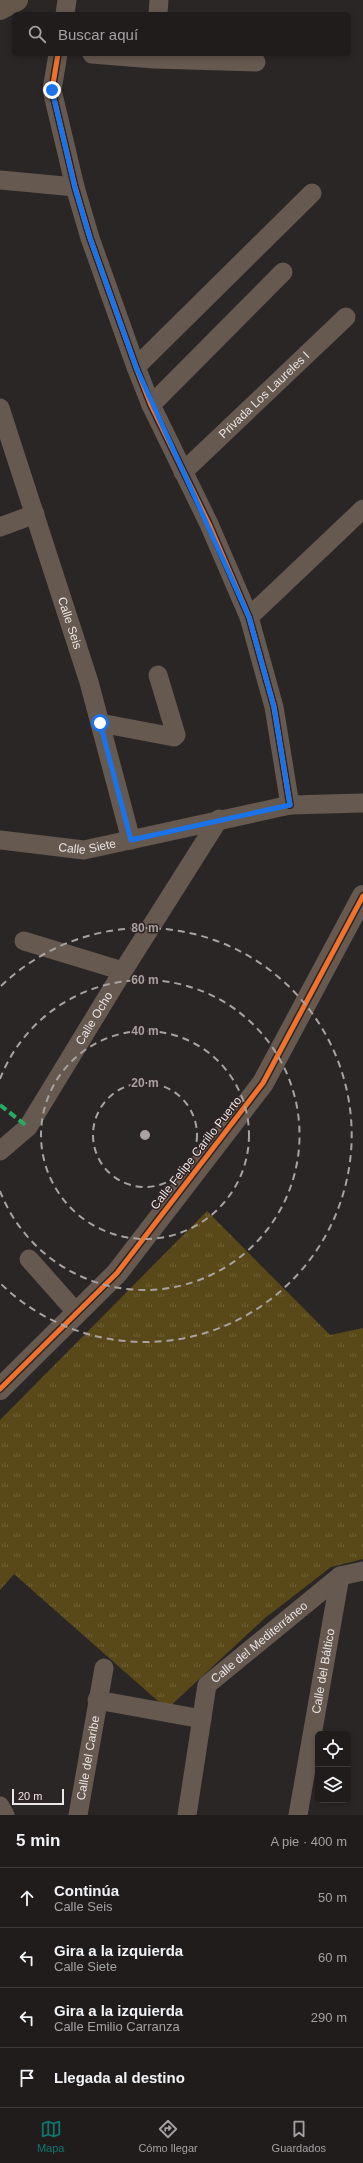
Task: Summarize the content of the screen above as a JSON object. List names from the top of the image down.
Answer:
{
  "streets": {
    "street": [
      "Privada Los Laureles I",
      "Calle Seis",
      "Calle Siete",
      "Calle Ocho",
      "Calle Felipe Carillo Puerto",
      "Calle del Mediterráneo",
      "Calle del Báltico",
      "Calle del Caribe"
    ]
  },
  "crossings": [
    ["Calle Seis", "Calle Siete"],
    ["Calle Siete", "Calle Ocho"],
    ["Calle del Mediterráneo", "Calle del Báltico"],
    ["Calle del Mediterráneo", "Calle del Caribe"]
  ],
  "scale_bar": "20 m",
  "page": {
    "search": "Buscar aquí",
    "scale": "20 m",
    "heading": ["5 min", "A pie · 400 m"],
    "list": [
      ["Continúa", "Calle Seis", "50 m"],
      ["Gira a la izquierda", "Calle Siete", "60 m"],
      ["Gira a la izquierda", "Calle Emilio Carranza", "290 m"],
      "Llegada al destino"
    ],
    "nav": ["Mapa", "Cómo llegar", "Guardados"]
  },
  "rings": [
    "80 m",
    "60 m",
    "40 m",
    "20 m"
  ]
}
